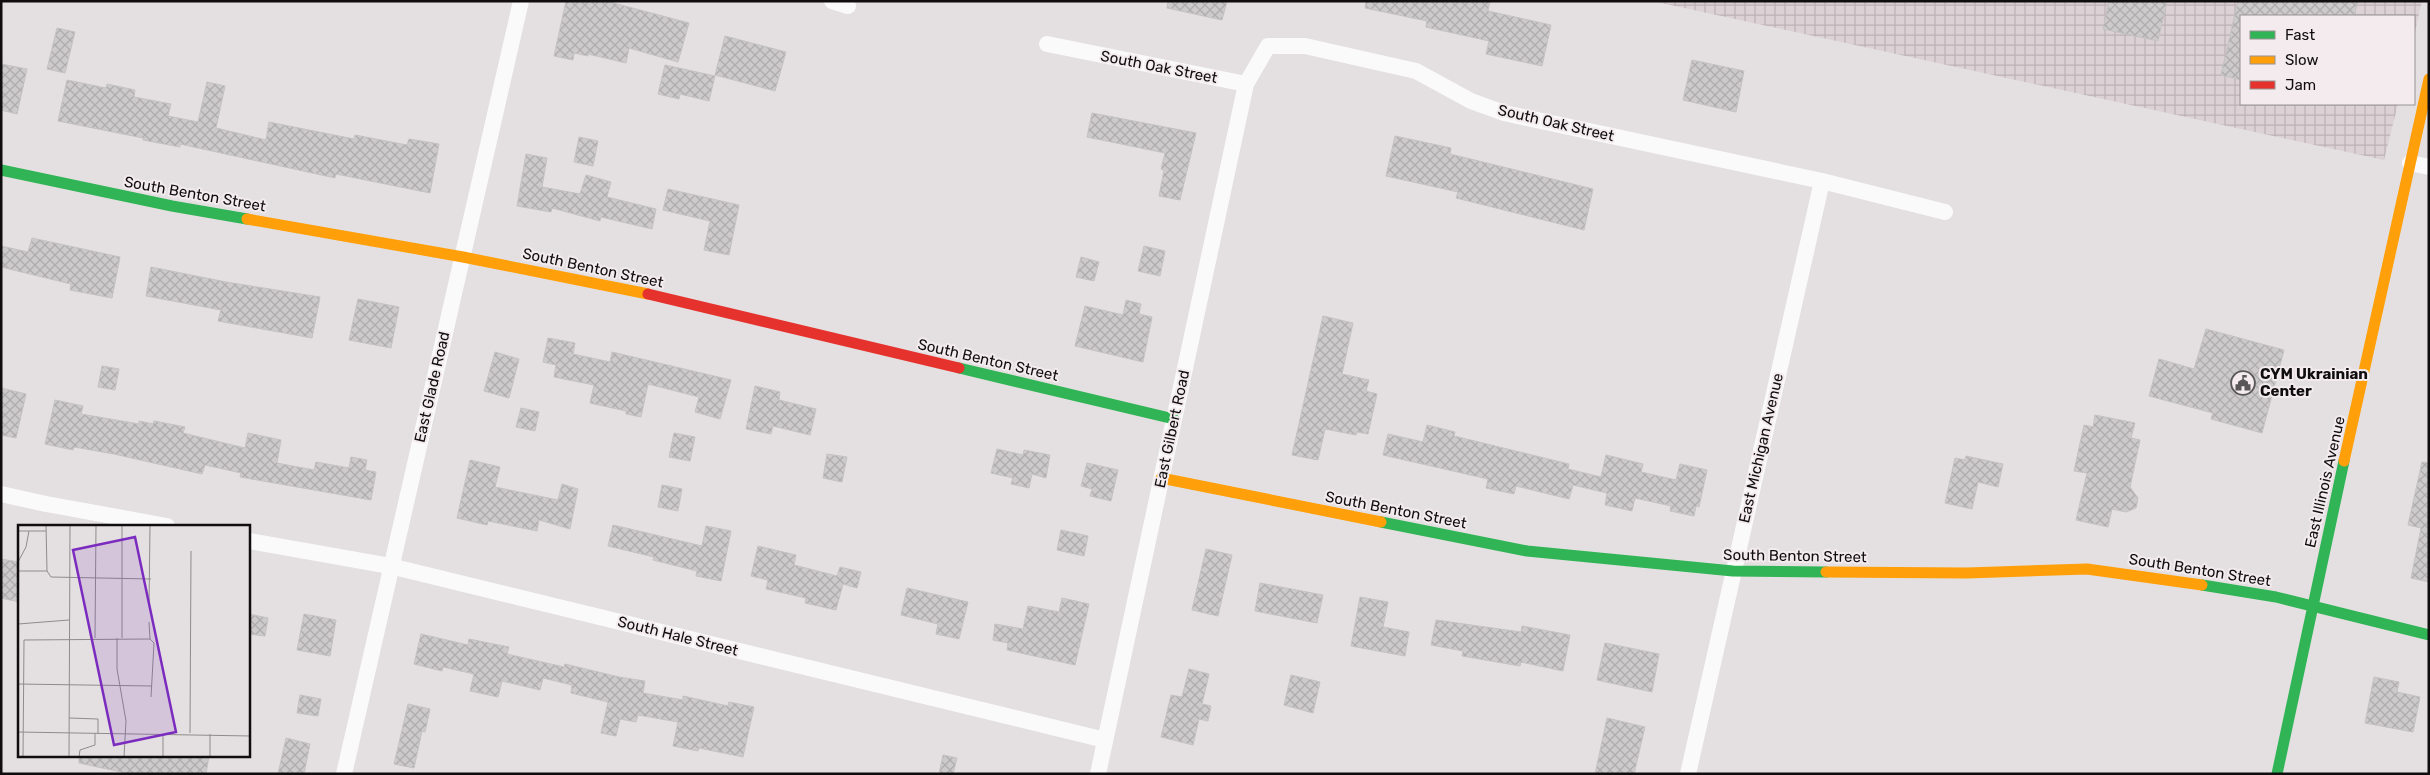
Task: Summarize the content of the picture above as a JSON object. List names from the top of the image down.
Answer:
{
  "streets": {
    "street": [
      "South Oak Street",
      "South Benton Street",
      "East Glade Road",
      "East Gilbert Road",
      "East Michigan Avenue",
      "East Illinois Avenue",
      "South Hale Street"
    ]
  },
  "crossings": [
    ["South Oak Street", "East Gilbert Road"],
    ["South Oak Street", "East Michigan Avenue"],
    ["South Benton Street", "East Glade Road"],
    ["South Benton Street", "East Gilbert Road"],
    ["South Benton Street", "East Michigan Avenue"],
    ["South Benton Street", "East Illinois Avenue"],
    ["East Glade Road", "South Hale Street"],
    ["East Gilbert Road", "South Hale Street"]
  ],
  "places": {
    "public building": ["CYM Ukrainian Center"]
  },
  "legend": ["Fast", "Slow", "Jam"]
}
